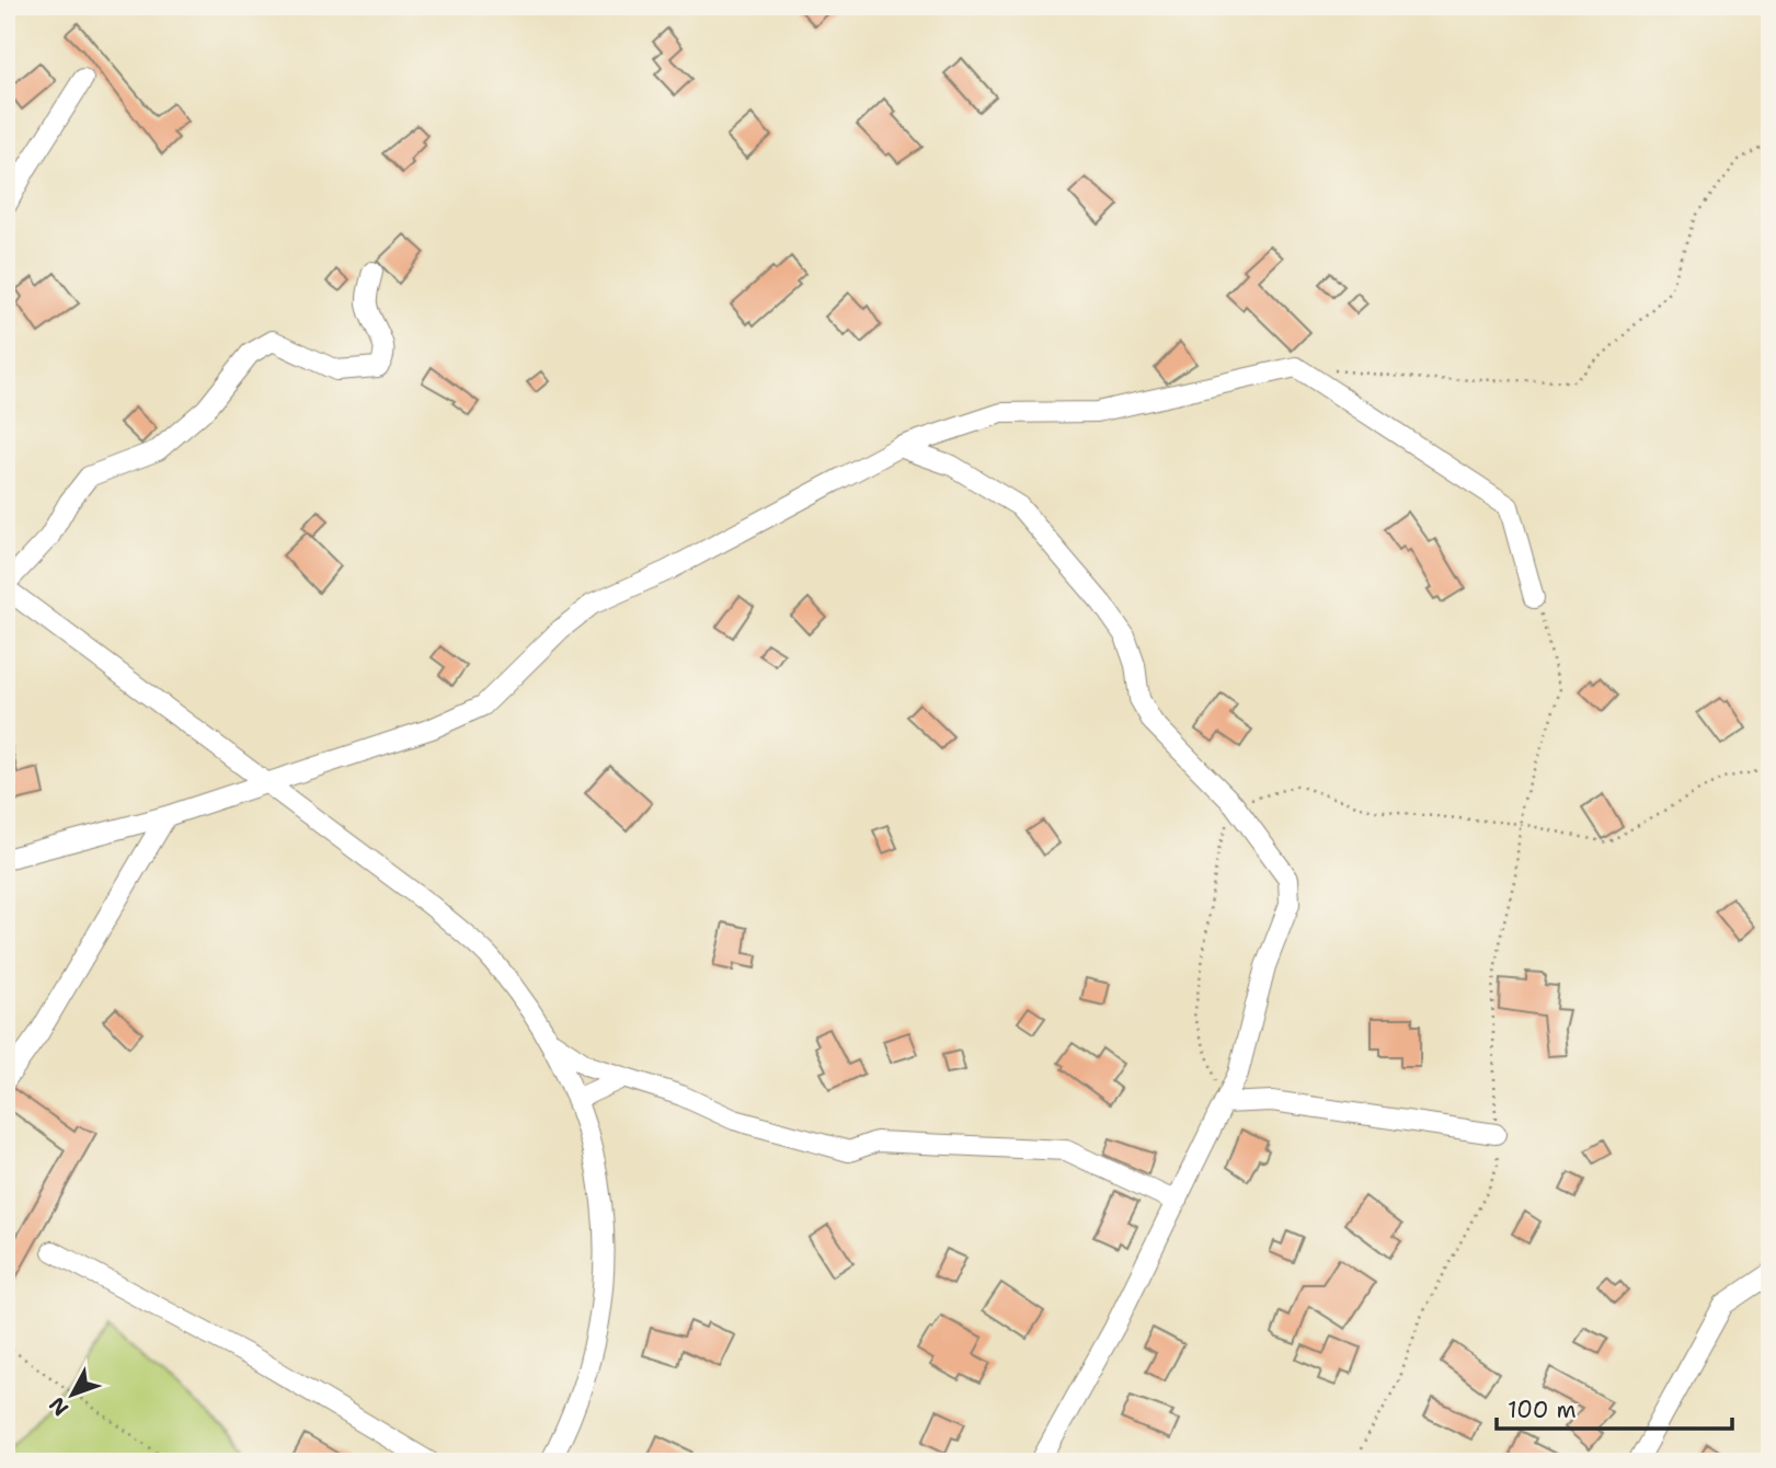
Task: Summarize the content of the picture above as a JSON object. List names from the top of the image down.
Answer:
{
  "scale_bar": "100 m",
  "north": "bottom left"
}
